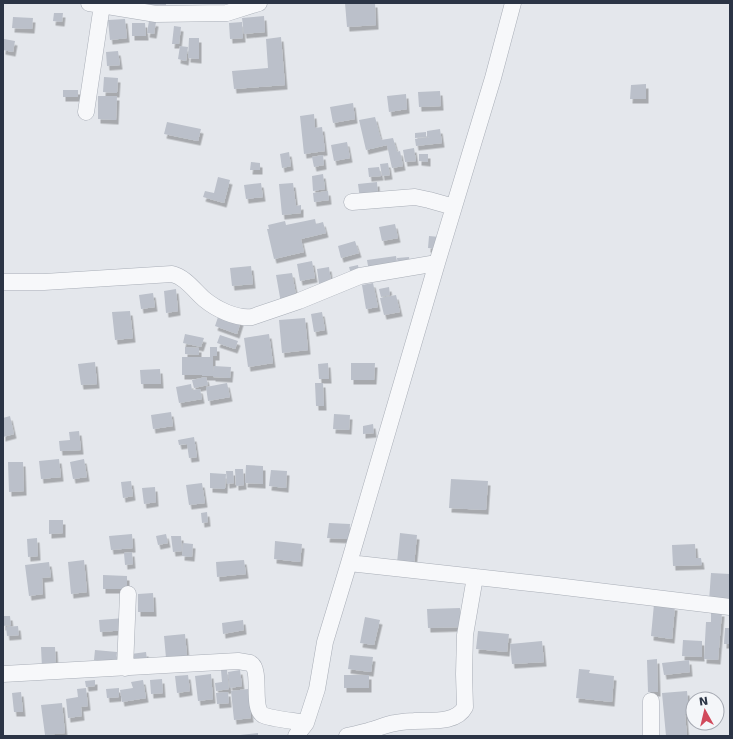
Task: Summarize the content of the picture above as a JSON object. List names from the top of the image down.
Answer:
{
  "north": "top"
}
